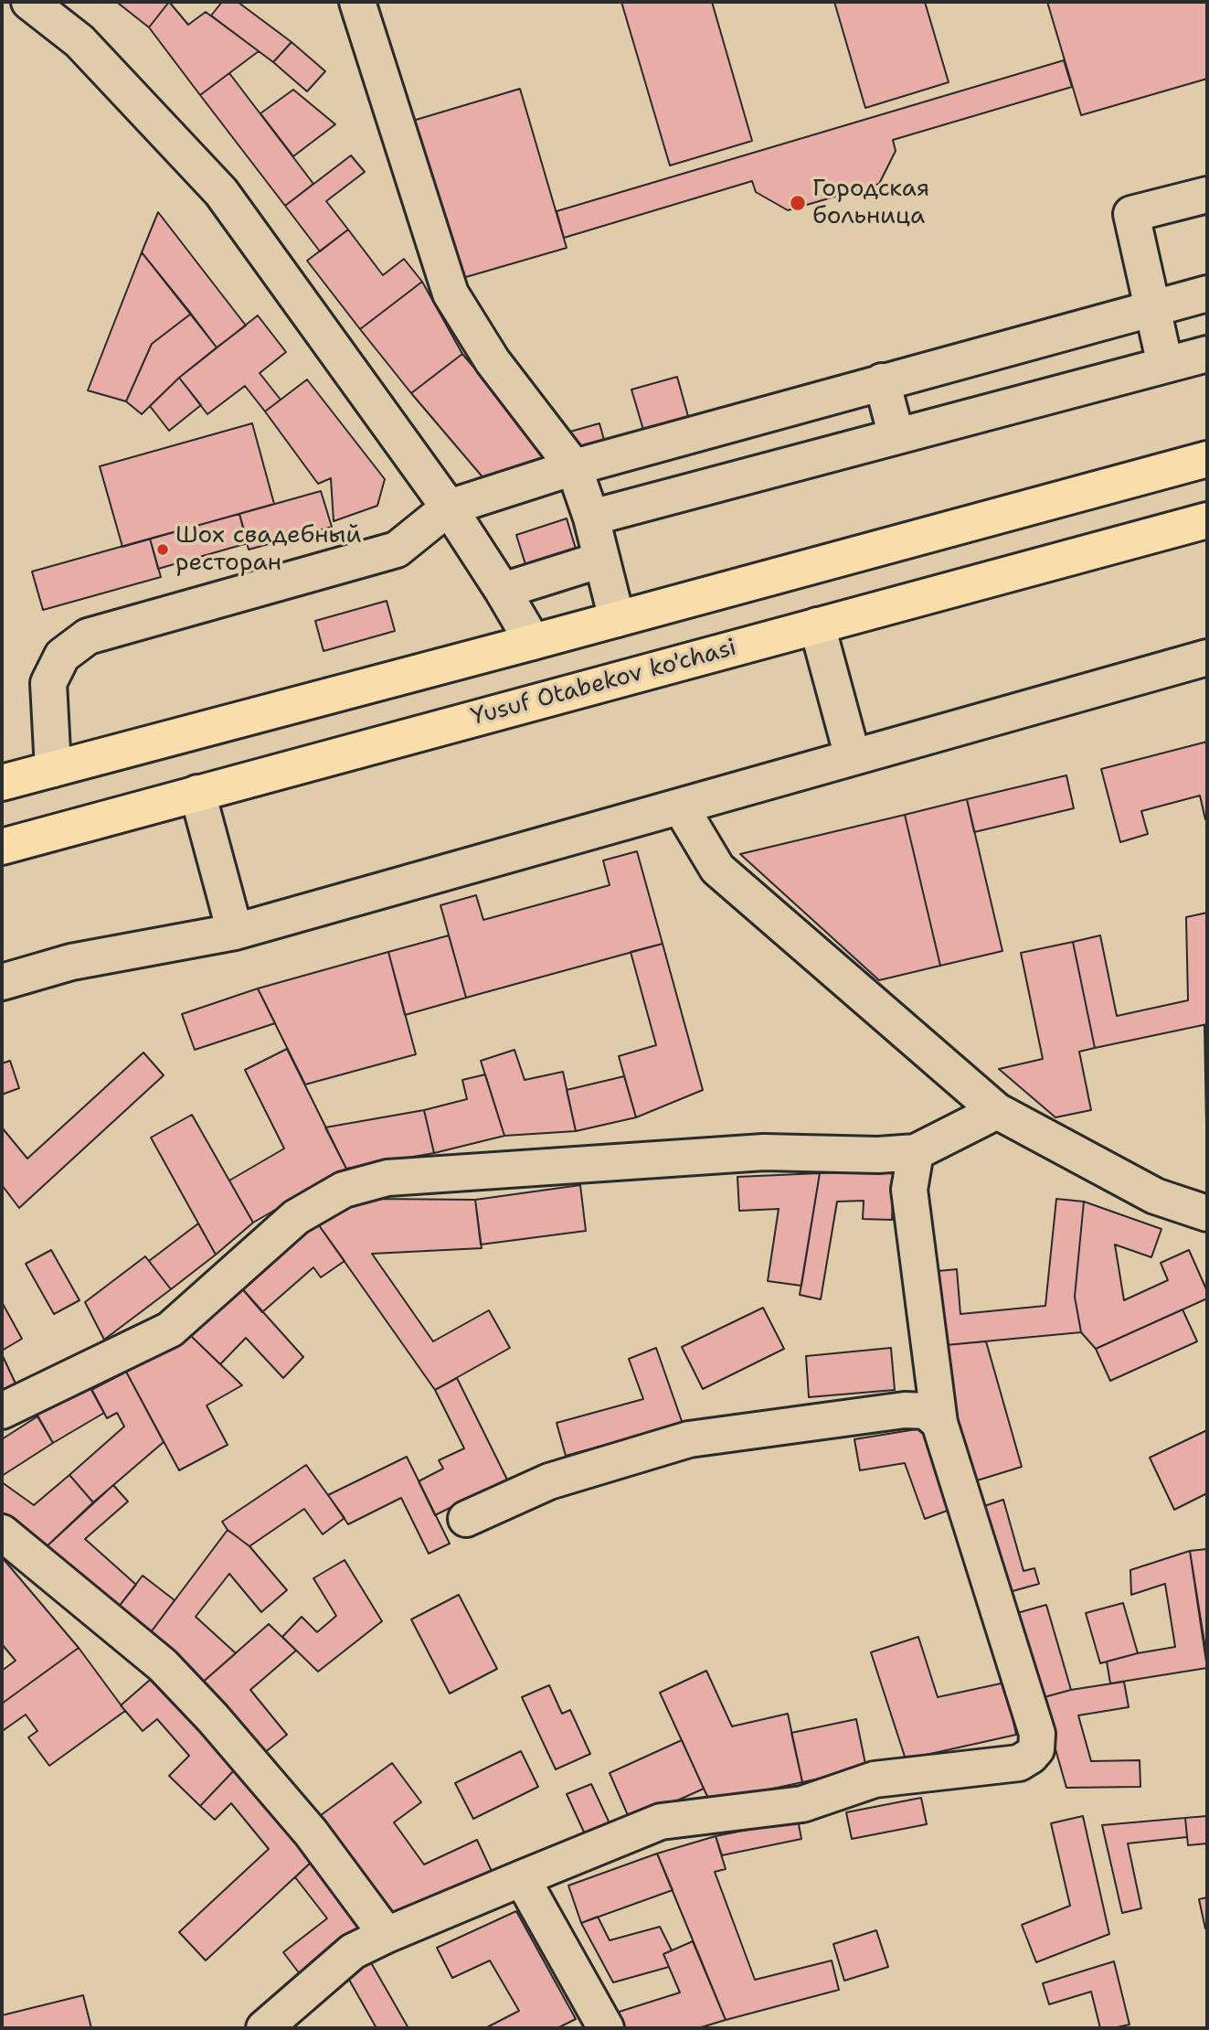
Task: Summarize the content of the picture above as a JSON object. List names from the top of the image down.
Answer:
{
  "streets": {
    "main road": ["Yusuf Otabekov ko'chasi"]
  },
  "places": ["Городская больница", "Шох свадебный ресторан"]
}
